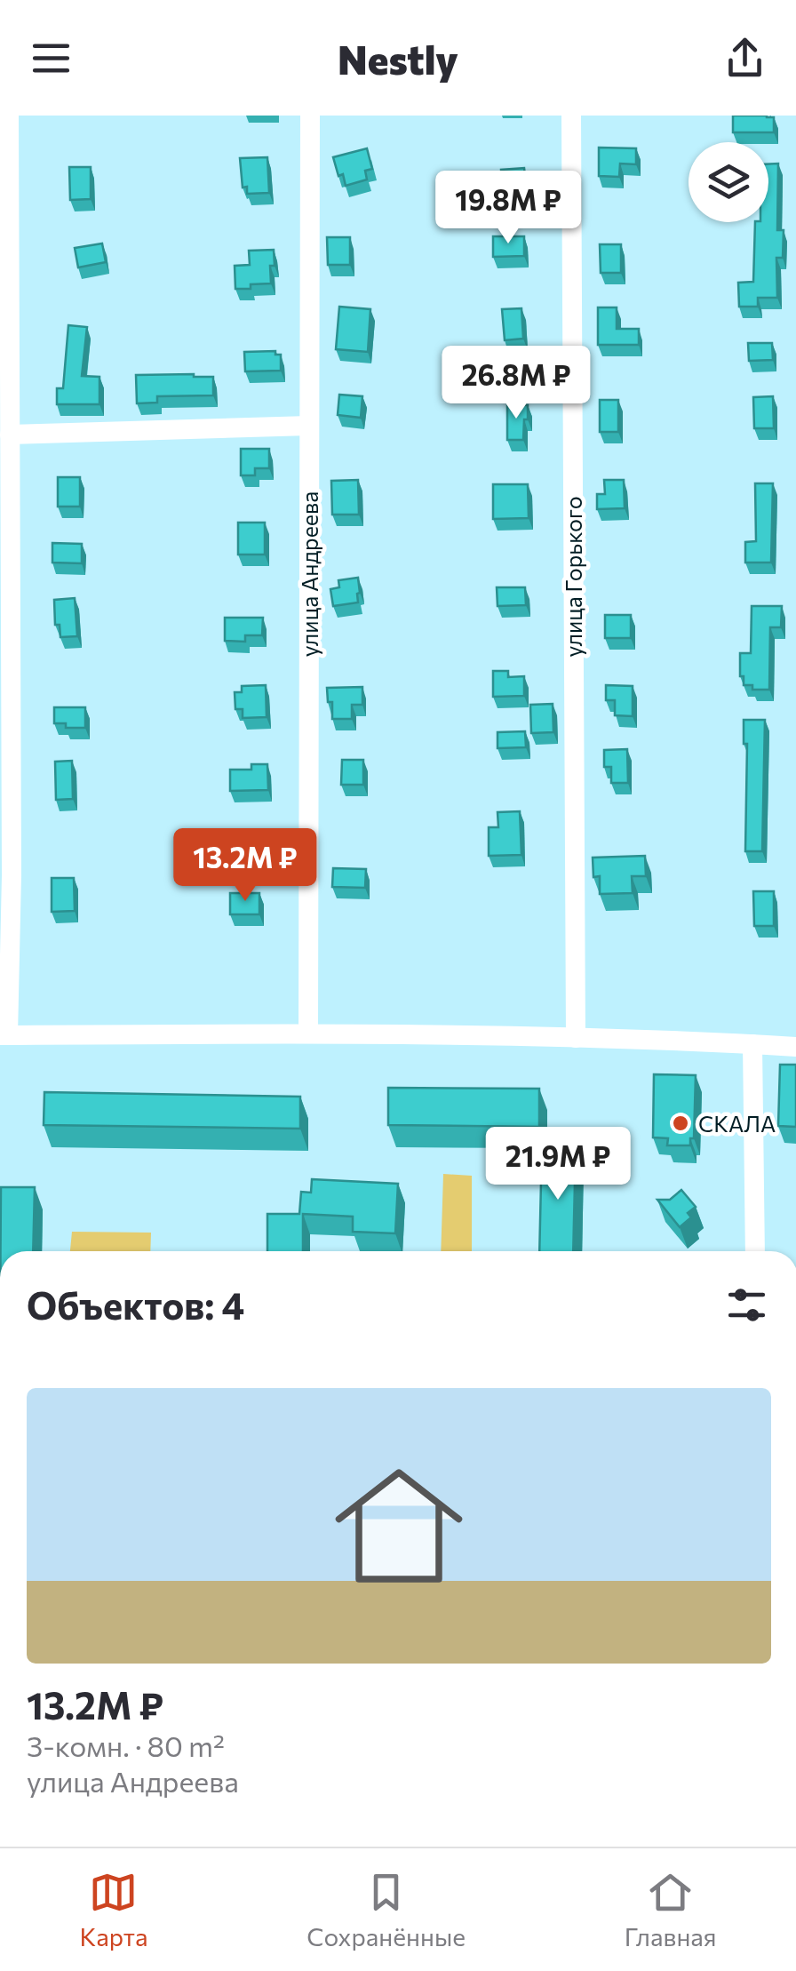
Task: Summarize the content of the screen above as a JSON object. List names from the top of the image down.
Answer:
{
  "streets": {
    "street": ["улица Андреева", "улица Горького"]
  },
  "places": ["СКАЛА"],
  "page": {
    "header": "Nestly",
    "price": [
      "19.8M ₽",
      "26.8M ₽",
      "13.2M ₽",
      "21.9M ₽"
    ],
    "heading": "Объектов: 4",
    "list": [
      {
        "name": "13.2M ₽",
        "note": "3-комн. · 80 m² · улица Андреева"
      }
    ],
    "tabs": ["Карта", "Сохранённые", "Главная"]
  }
}
